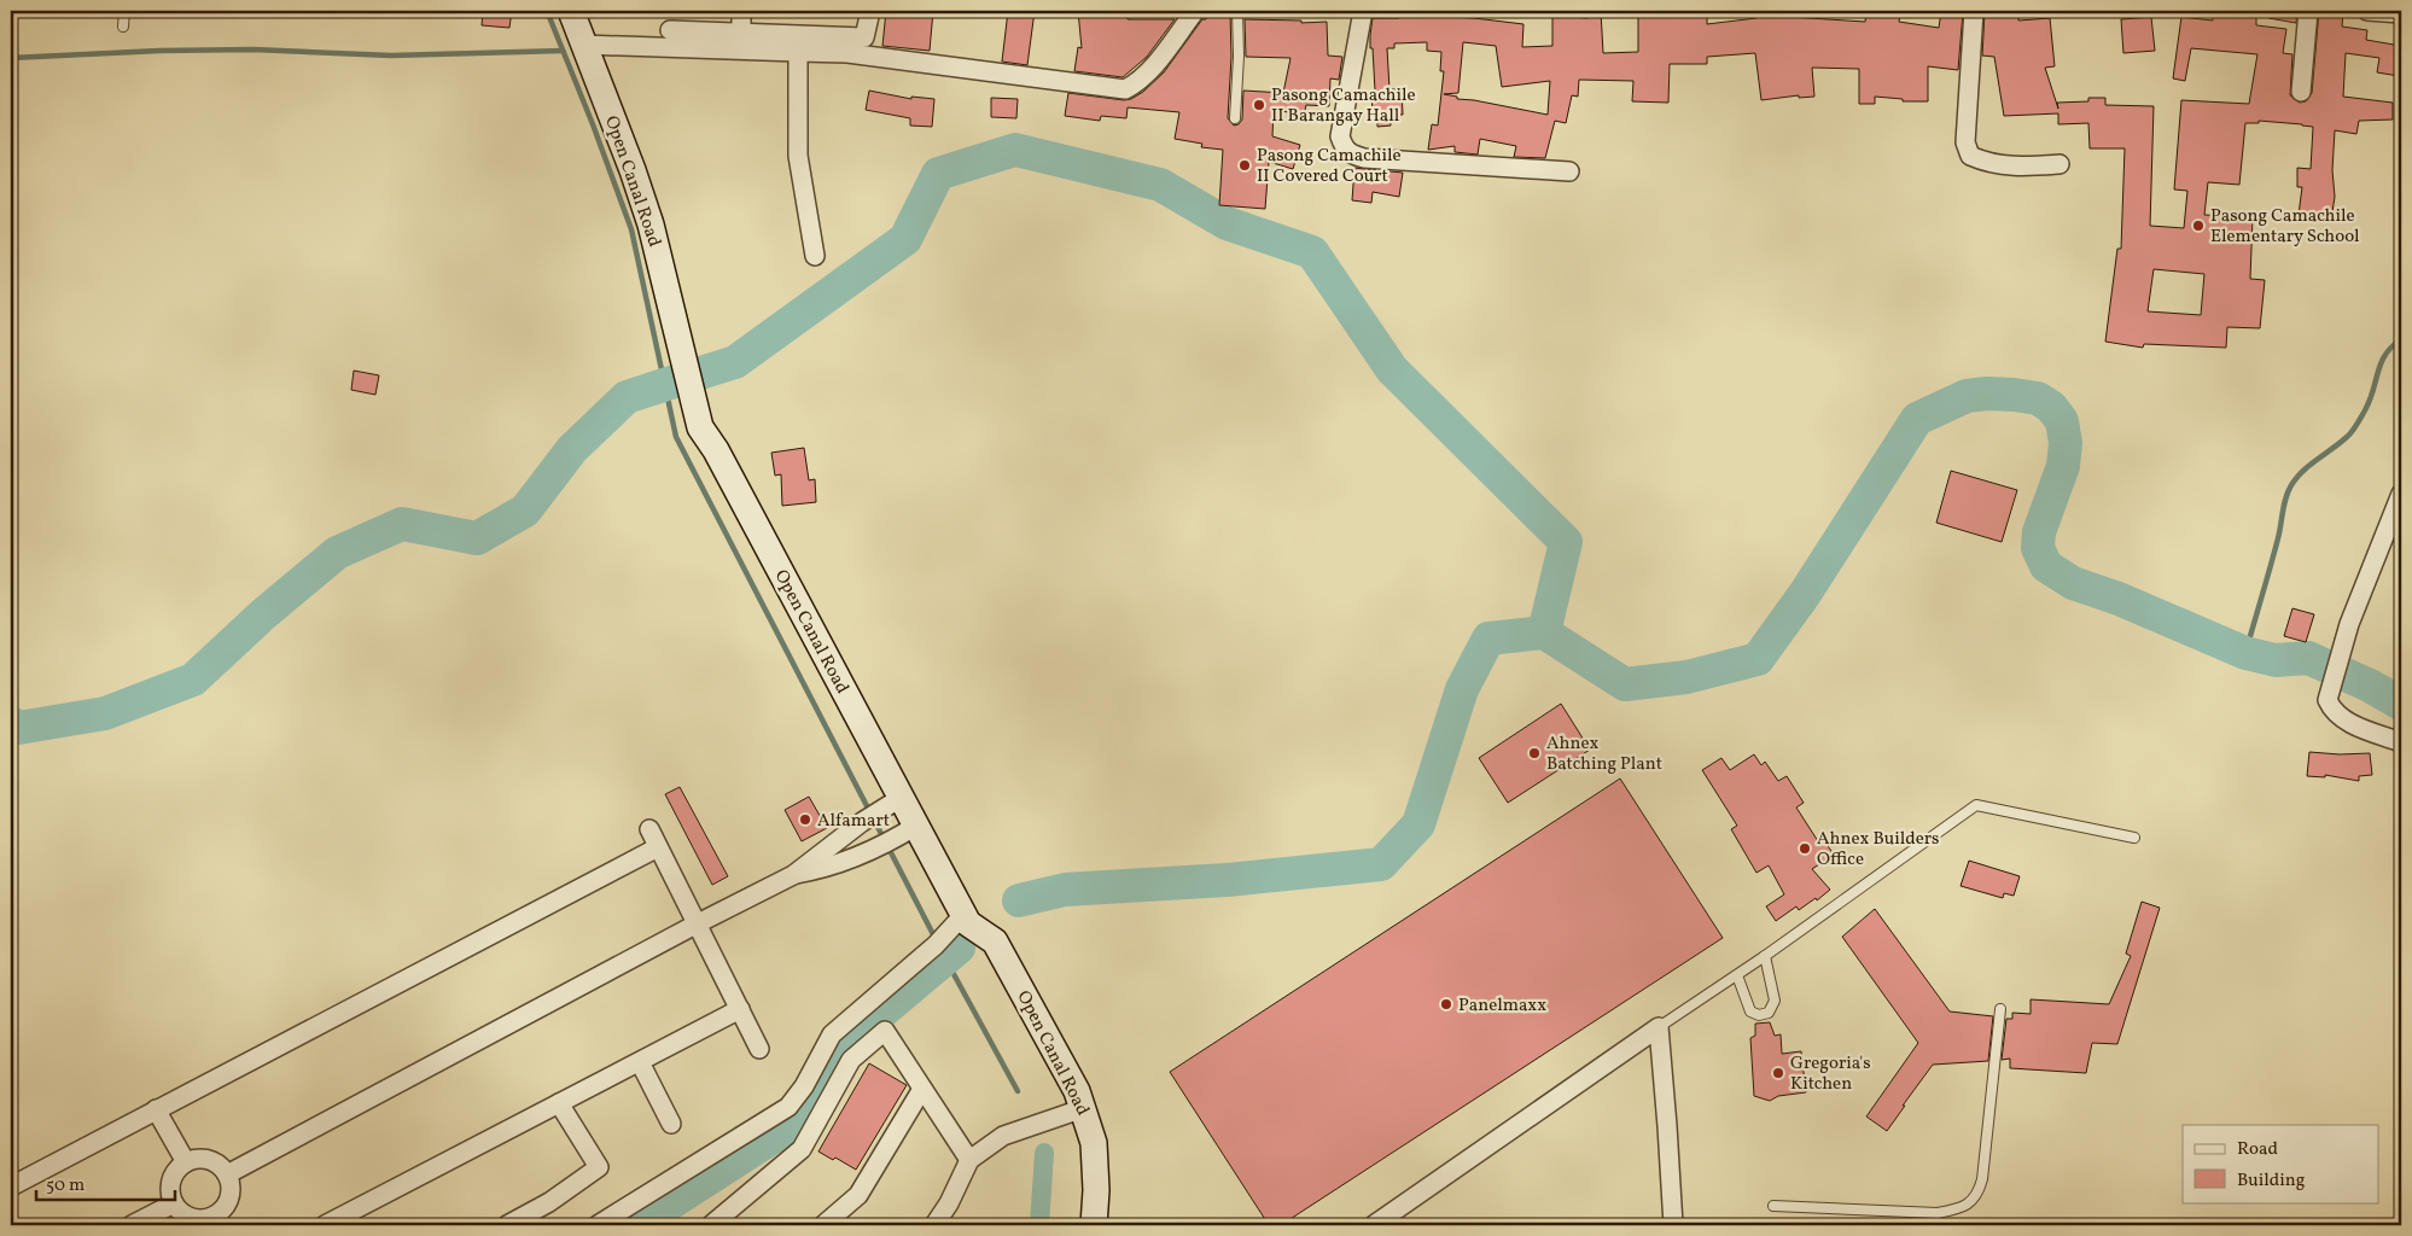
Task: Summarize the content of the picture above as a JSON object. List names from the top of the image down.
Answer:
{
  "streets": {
    "main road": ["Open Canal Road"]
  },
  "places": [
    "Pasong Camachile II Barangay Hall",
    "Pasong Camachile II Covered Court",
    "Pasong Camachile Elementary School",
    "Ahnex Batching Plant",
    "Alfamart",
    "Ahnex Builders Office",
    "Panelmaxx",
    "Gregoria's Kitchen"
  ],
  "legend": ["Road", "Building"],
  "scale_bar": "50 m"
}
